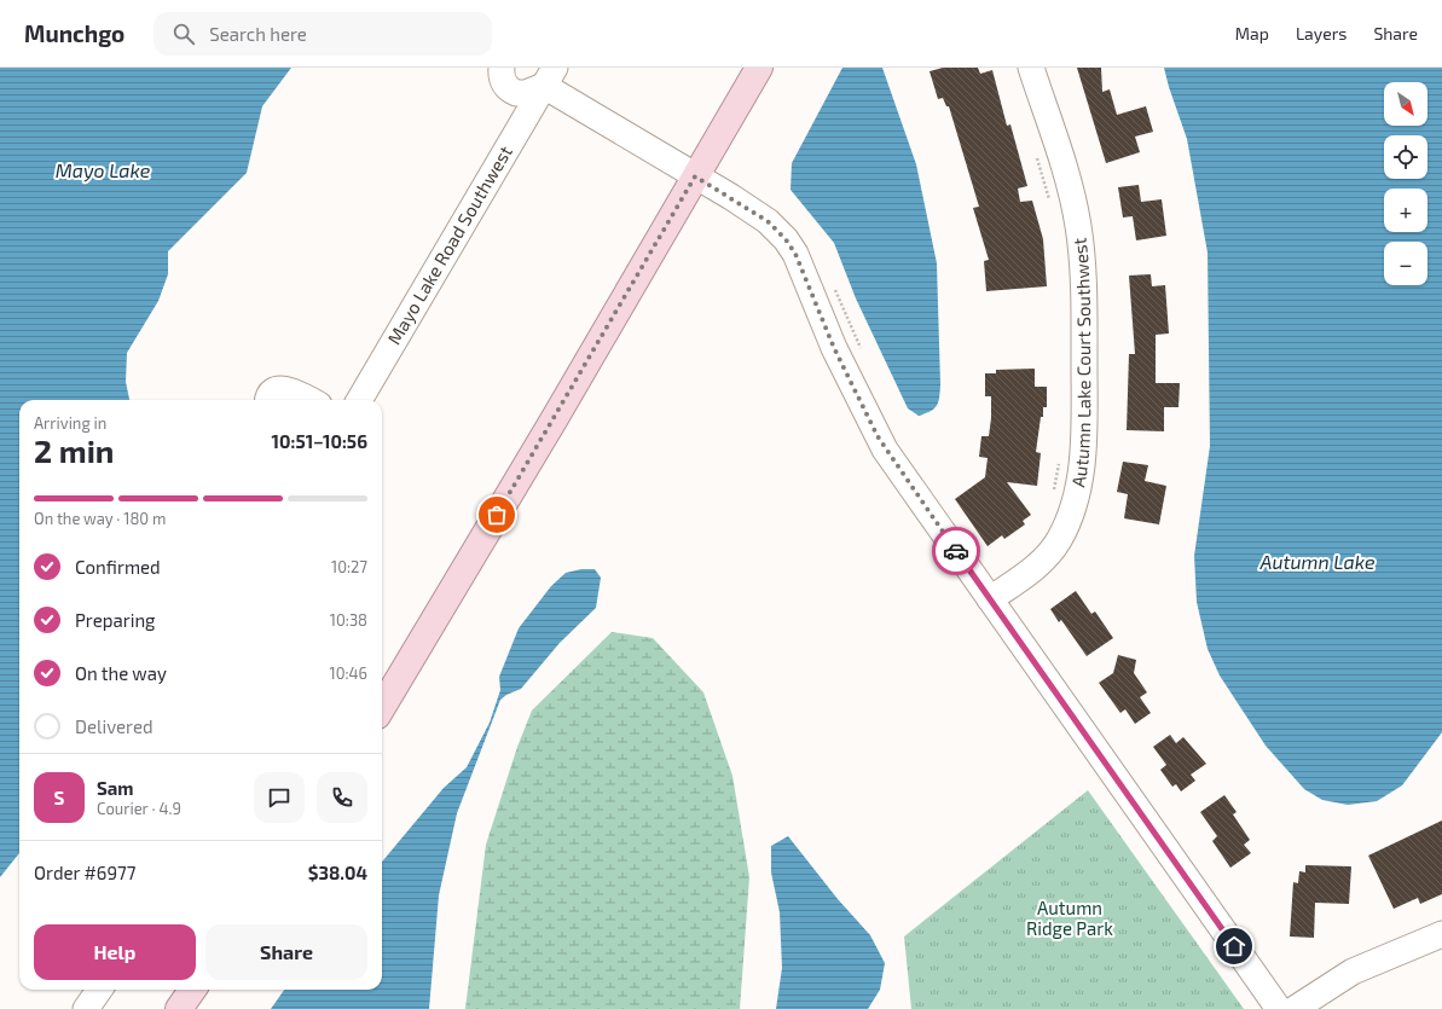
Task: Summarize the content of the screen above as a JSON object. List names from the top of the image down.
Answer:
{
  "streets": {
    "street": ["Mayo Lake Road Southwest", "Autumn Lake Court Southwest"]
  },
  "water": ["Mayo Lake", "Autumn Lake"],
  "parks": ["Autumn Ridge Park"],
  "north": "bottom right",
  "page": {
    "header": "Munchgo",
    "search": "Search here",
    "nav": ["Map", "Layers", "Share"],
    "map_buttons": ["+", "−"],
    "heading": ["2 min", "Arriving in", "10:51–10:56"],
    "panel": [
      "Sam",
      "Courier · 4.9",
      "Order #6977",
      "$38.04"
    ],
    "bar": "On the way · 180 m",
    "list": [
      ["Confirmed", "10:27"],
      ["Preparing", "10:38"],
      ["On the way", "10:46"],
      "Delivered"
    ],
    "round": "S",
    "buttons": ["Help", "Share"]
  }
}
